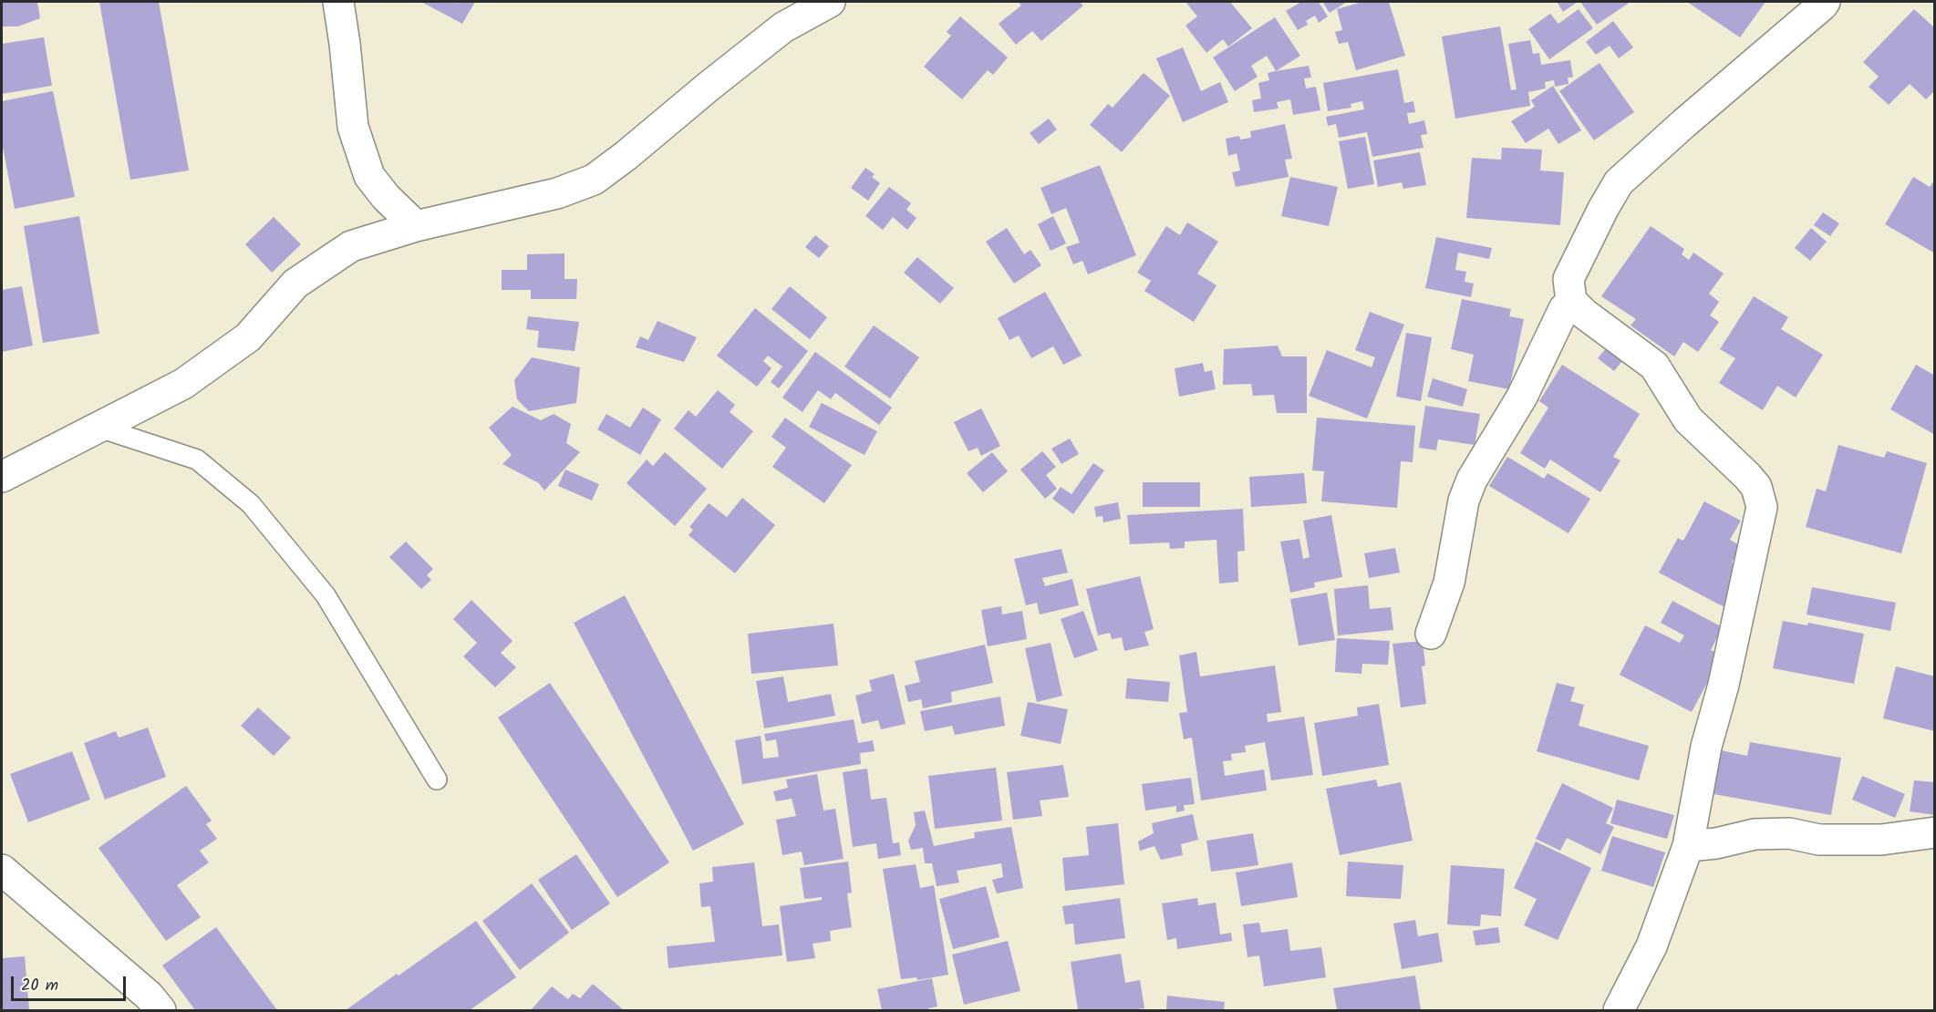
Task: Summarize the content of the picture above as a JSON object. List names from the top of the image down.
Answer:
{
  "scale_bar": "20 m"
}
